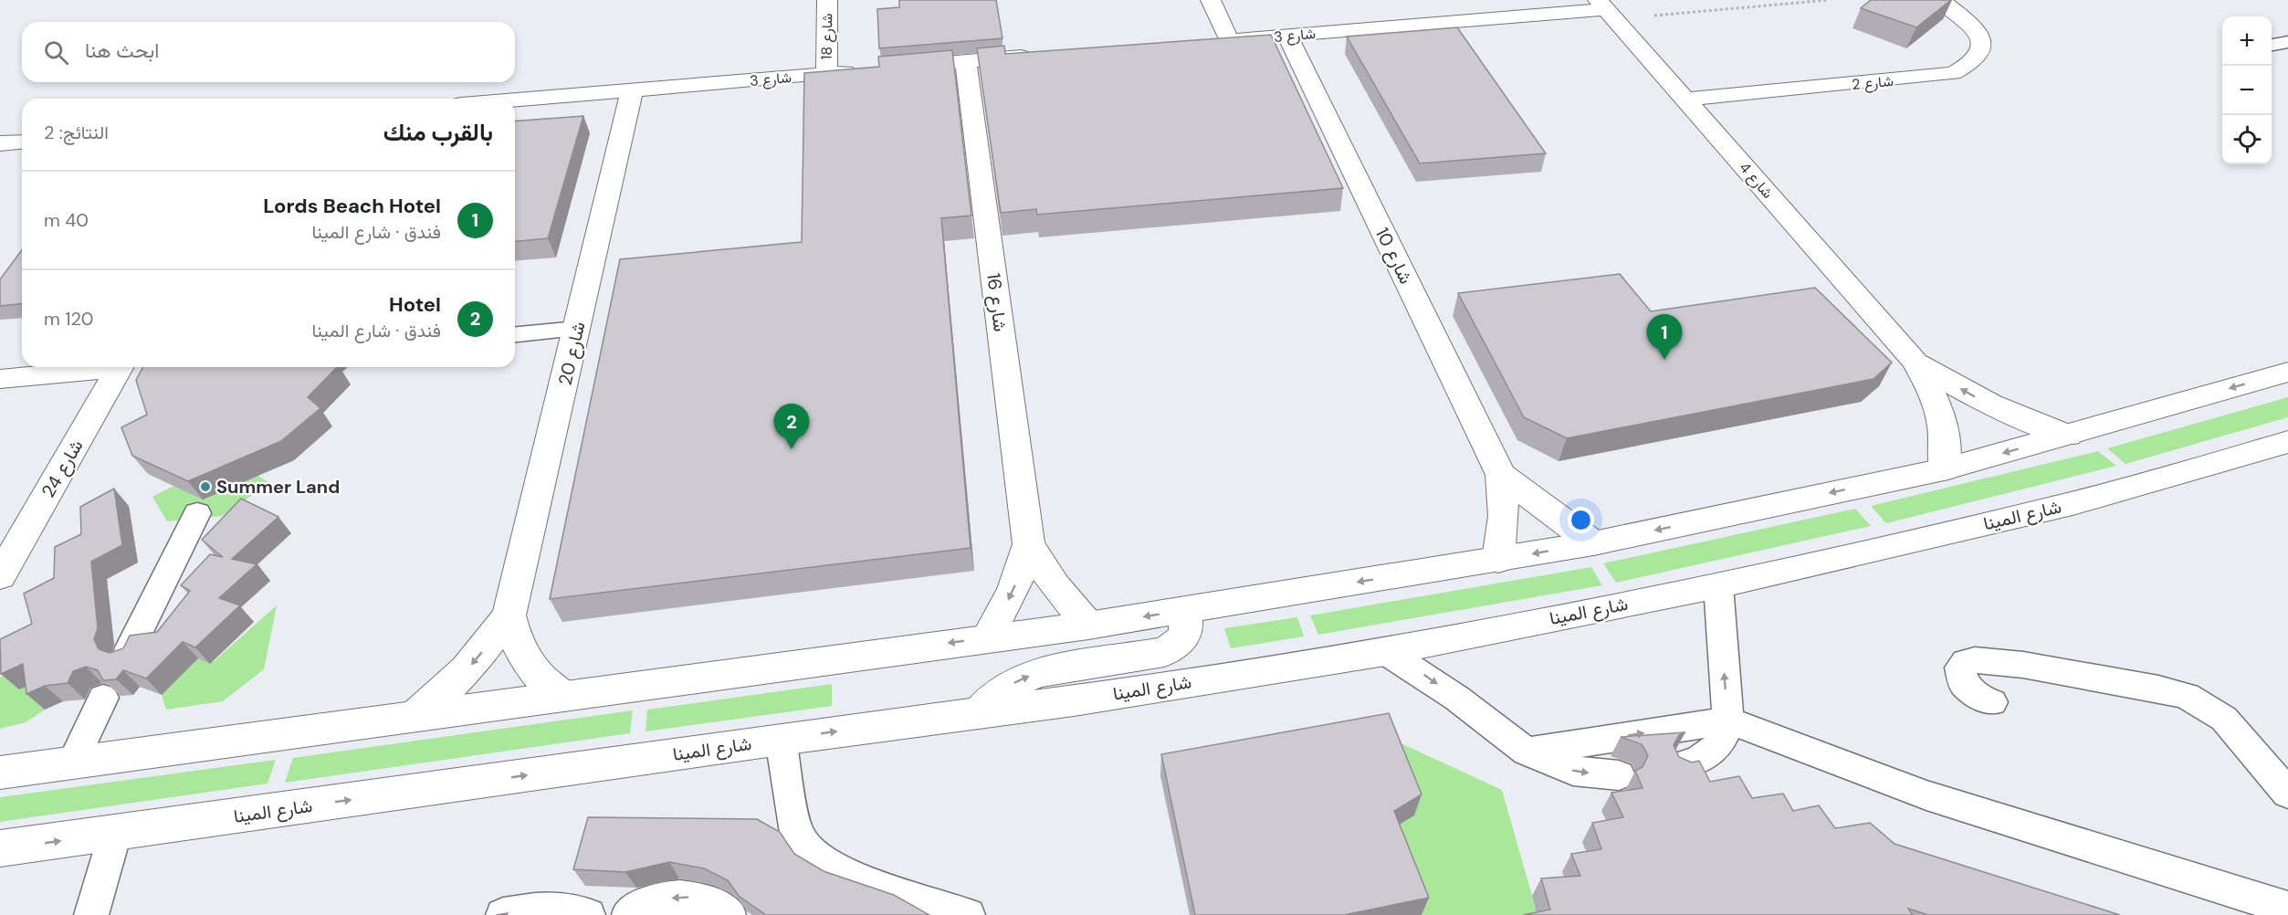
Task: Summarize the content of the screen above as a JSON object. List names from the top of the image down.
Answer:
{
  "streets": {
    "street": [
      "شارع 3",
      "شارع 18",
      "شارع 2",
      "شارع 4",
      "شارع 10",
      "شارع 16",
      "شارع 20",
      "شارع 24",
      "شارع المينا"
    ]
  },
  "crossings": [
    ["شارع 3", "شارع 18"],
    ["شارع 3", "شارع 4"],
    ["شارع 3", "شارع 10"],
    ["شارع 3", "شارع 20"],
    ["شارع 2", "شارع 4"]
  ],
  "places": ["Summer Land"],
  "page": {
    "map_buttons": ["+", "−"],
    "search": "ابحث هنا",
    "heading": ["بالقرب منك", "النتائج: 2"],
    "list": [
      {
        "mark": "1",
        "name": "Lords Beach Hotel",
        "note": "فندق · شارع المينا",
        "value": "40 m"
      },
      {
        "mark": "2",
        "name": "Hotel",
        "note": "فندق · شارع المينا",
        "value": "120 m"
      }
    ],
    "pins": ["1", "2"]
  }
}
